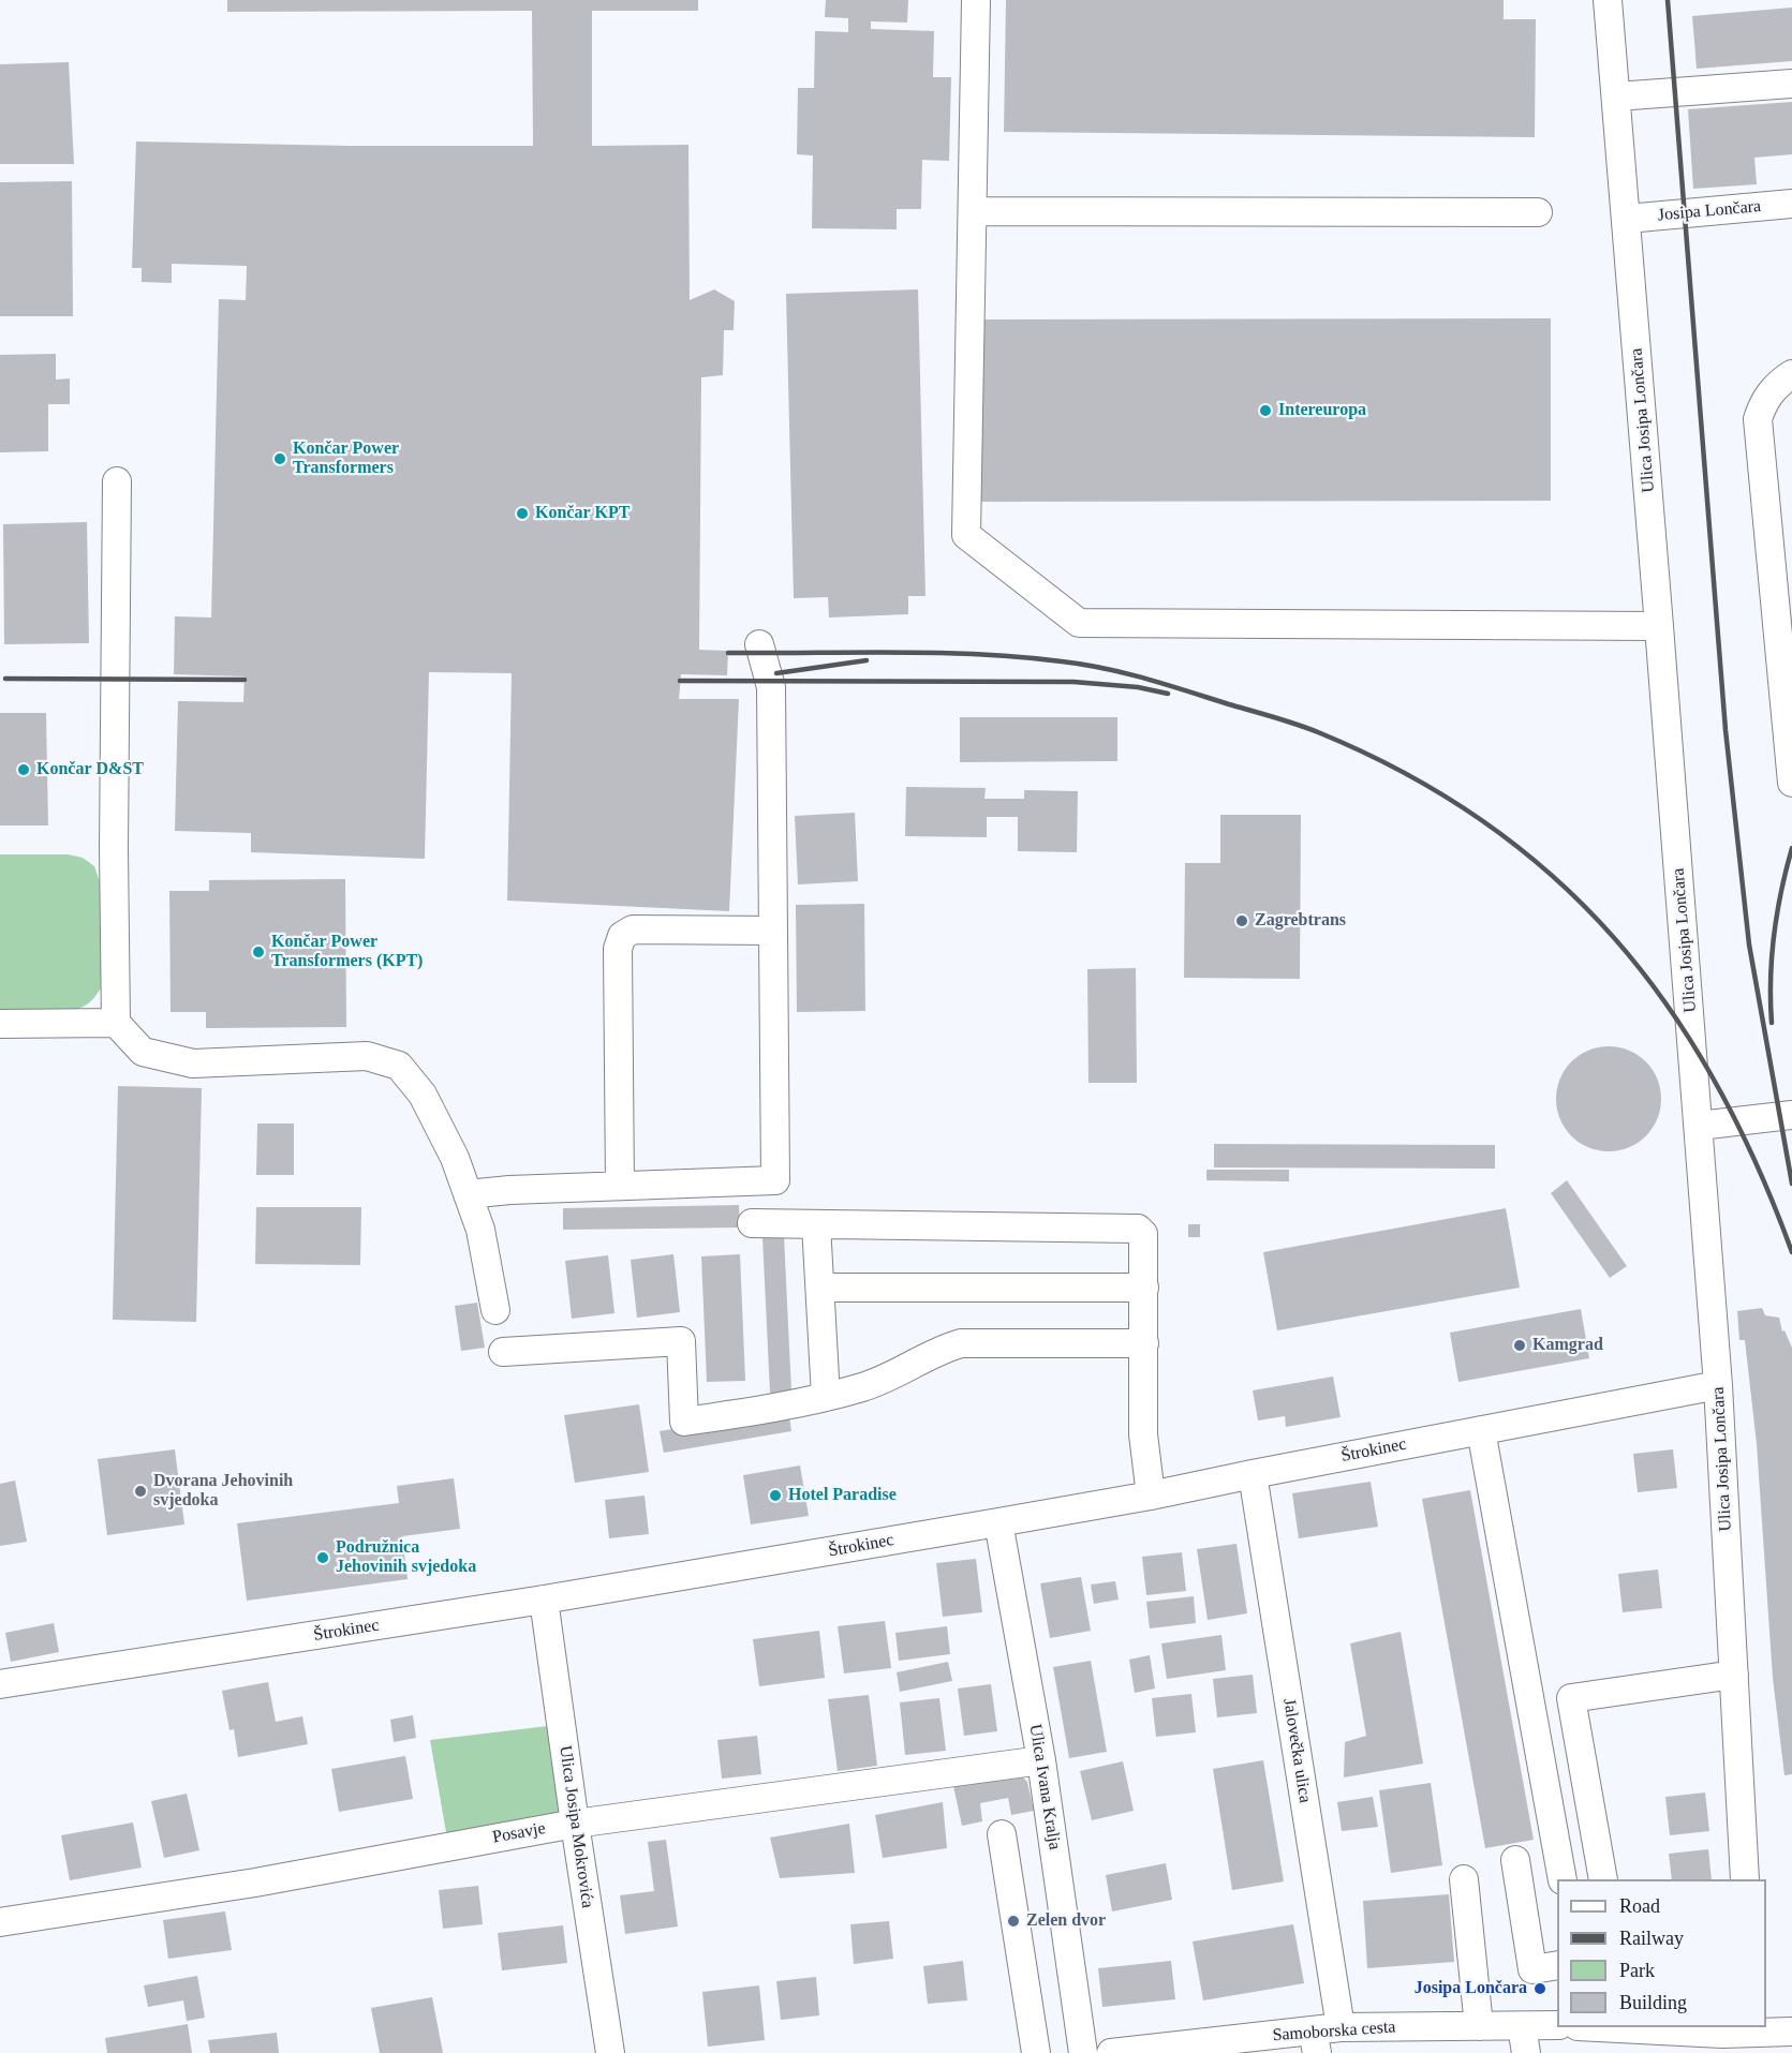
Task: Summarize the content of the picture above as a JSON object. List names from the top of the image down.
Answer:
{
  "streets": {
    "street": [
      "Josipa Lončara",
      "Ulica Josipa Lončara",
      "Štrokinec",
      "Jalovečka ulica",
      "Ulica Ivana Kralja",
      "Ulica Josipa Mokrovića",
      "Posavje",
      "Samoborska cesta"
    ]
  },
  "crossings": [
    ["Josipa Lončara", "Ulica Josipa Lončara"],
    ["Ulica Josipa Lončara", "Štrokinec"],
    ["Štrokinec", "Jalovečka ulica"],
    ["Štrokinec", "Ulica Ivana Kralja"],
    ["Štrokinec", "Ulica Josipa Mokrovića"],
    ["Jalovečka ulica", "Samoborska cesta"],
    ["Ulica Ivana Kralja", "Posavje"],
    ["Ulica Josipa Mokrovića", "Posavje"]
  ],
  "places": [
    "Intereuropa",
    "Končar Power Transformers",
    "Končar KPT",
    "Končar D&ST",
    "Zagrebtrans",
    "Končar Power Transformers (KPT)",
    "Kamgrad",
    "Dvorana Jehovinih svjedoka",
    "Hotel Paradise",
    "Podružnica Jehovinih svjedoka",
    "Zelen dvor",
    "Josipa Lončara"
  ],
  "legend": [
    "Road",
    "Railway",
    "Park",
    "Building"
  ]
}
